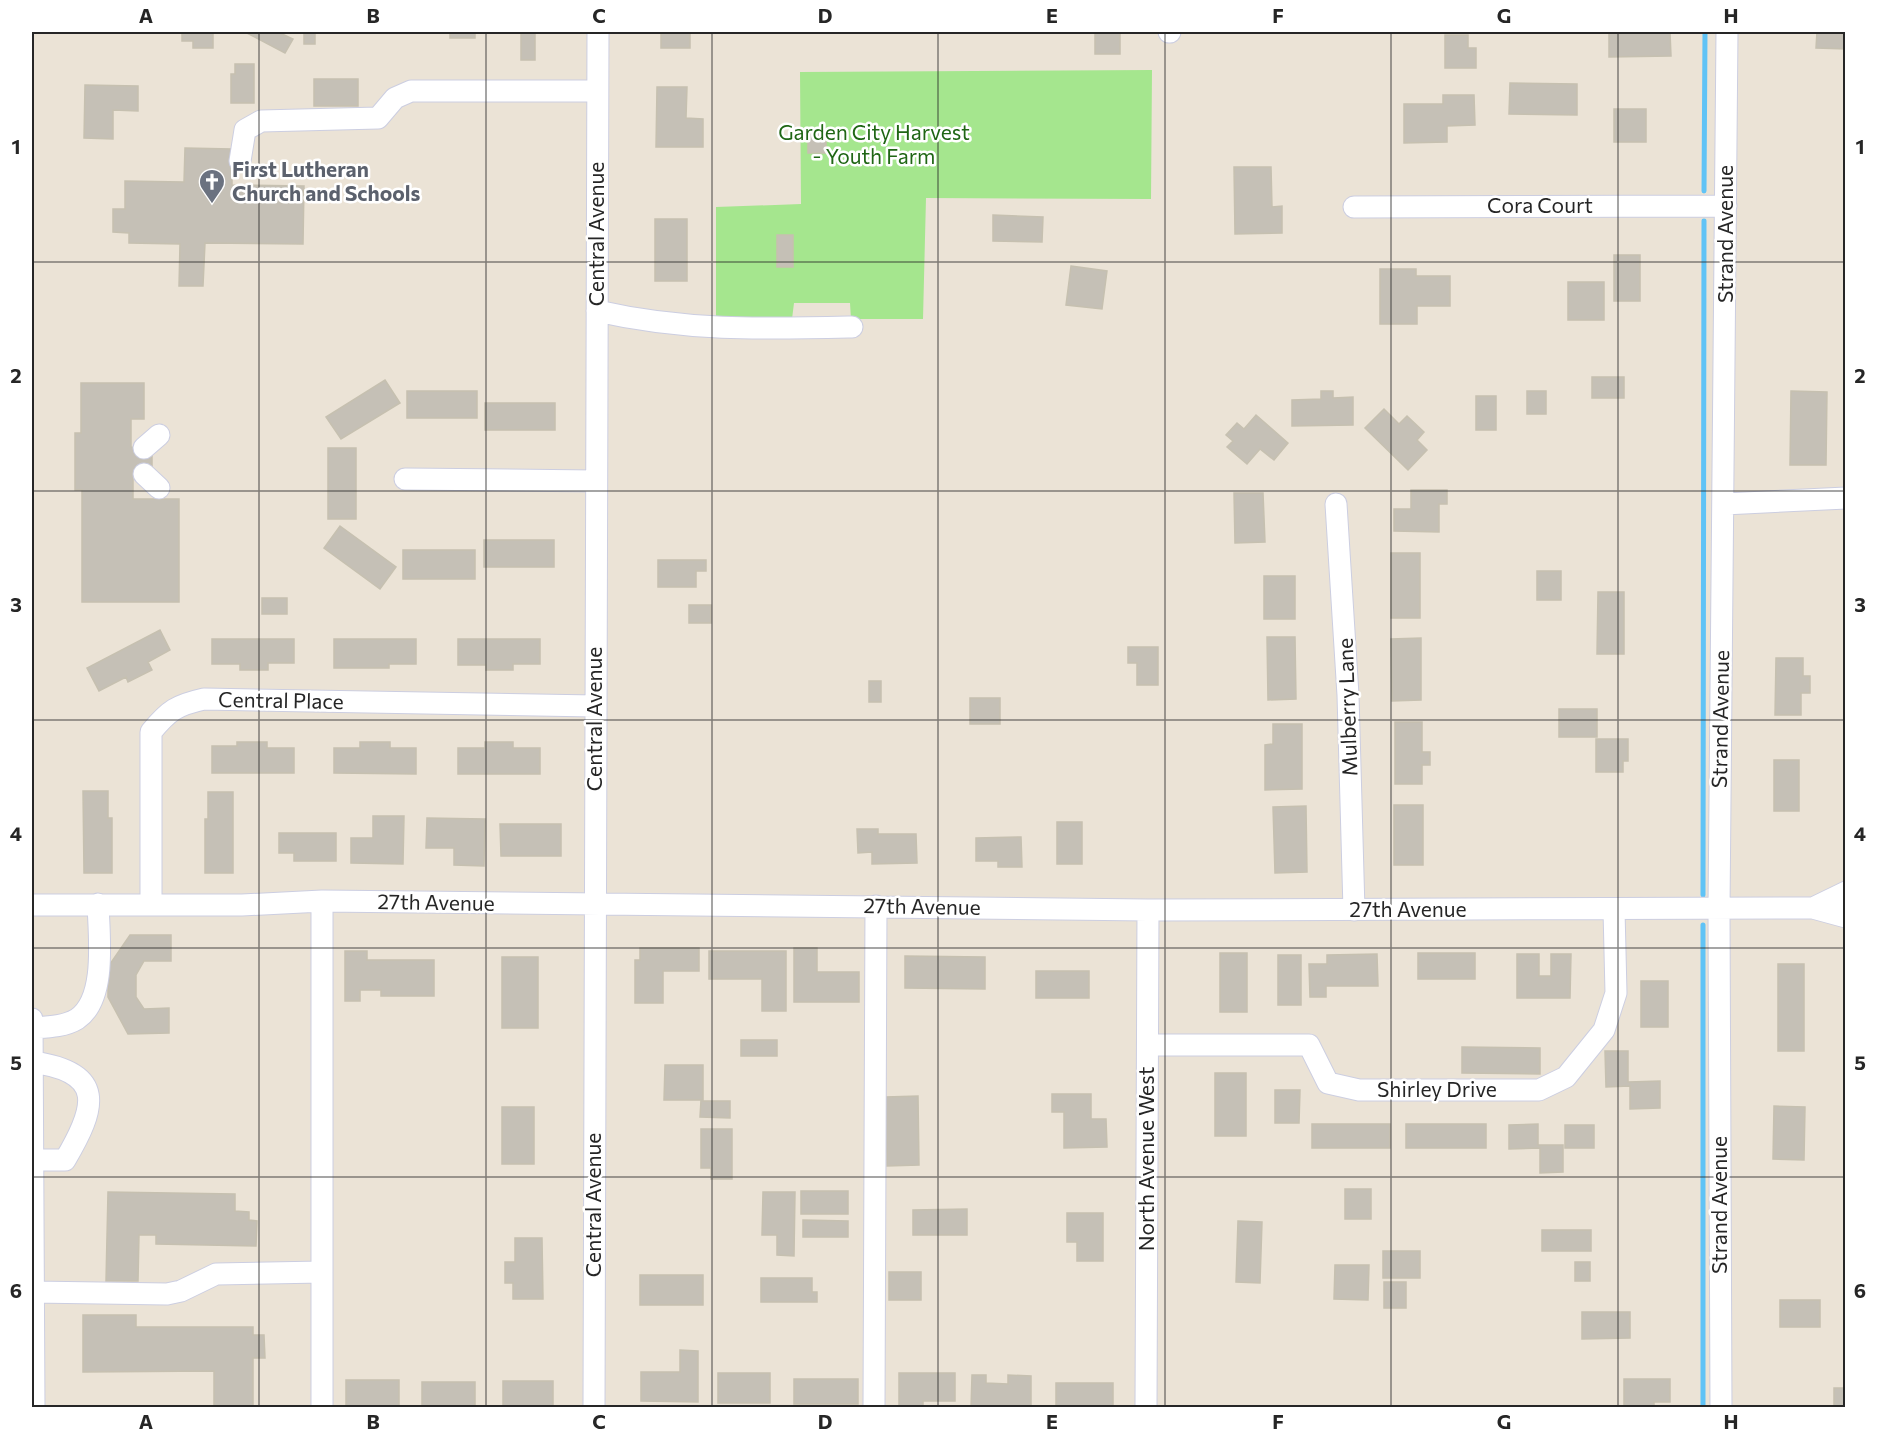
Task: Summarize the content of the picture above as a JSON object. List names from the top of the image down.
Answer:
{
  "streets": {
    "street": [
      "Cora Court",
      "Central Avenue",
      "Strand Avenue",
      "Central Place",
      "Mulberry Lane",
      "27th Avenue",
      "Shirley Drive",
      "North Avenue West"
    ]
  },
  "crossings": [
    ["Cora Court", "Strand Avenue"],
    ["Central Avenue", "Central Place"],
    ["Central Avenue", "27th Avenue"],
    ["Strand Avenue", "27th Avenue"],
    ["Central Place", "27th Avenue"],
    ["Mulberry Lane", "27th Avenue"],
    ["27th Avenue", "Shirley Drive"],
    ["27th Avenue", "North Avenue West"],
    ["Shirley Drive", "North Avenue West"]
  ],
  "parks": ["Garden City Harvest - Youth Farm"],
  "places": {
    "church": ["First Lutheran Church and Schools"]
  },
  "grid": {
    "columns": [
      "A",
      "B",
      "C",
      "D",
      "E",
      "F",
      "G",
      "H"
    ],
    "rows": [
      "1",
      "2",
      "3",
      "4",
      "5",
      "6"
    ]
  }
}
